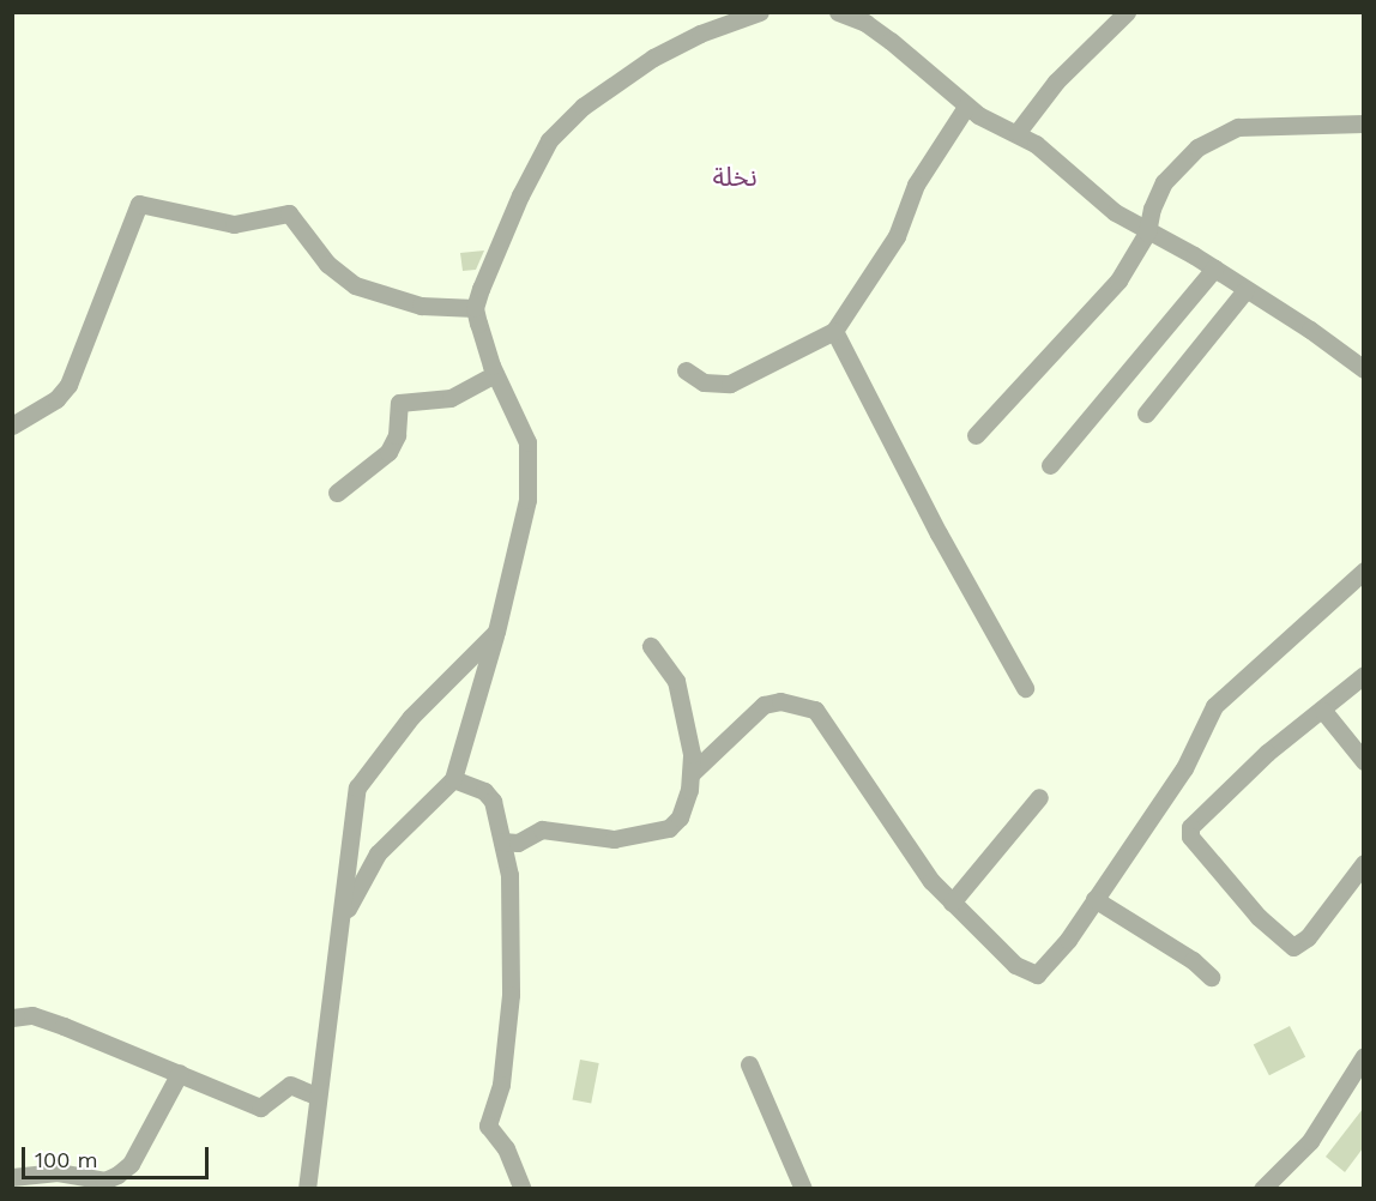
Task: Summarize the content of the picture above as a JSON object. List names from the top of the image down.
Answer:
{
  "districts": ["نخلة"],
  "scale_bar": "100 m"
}
